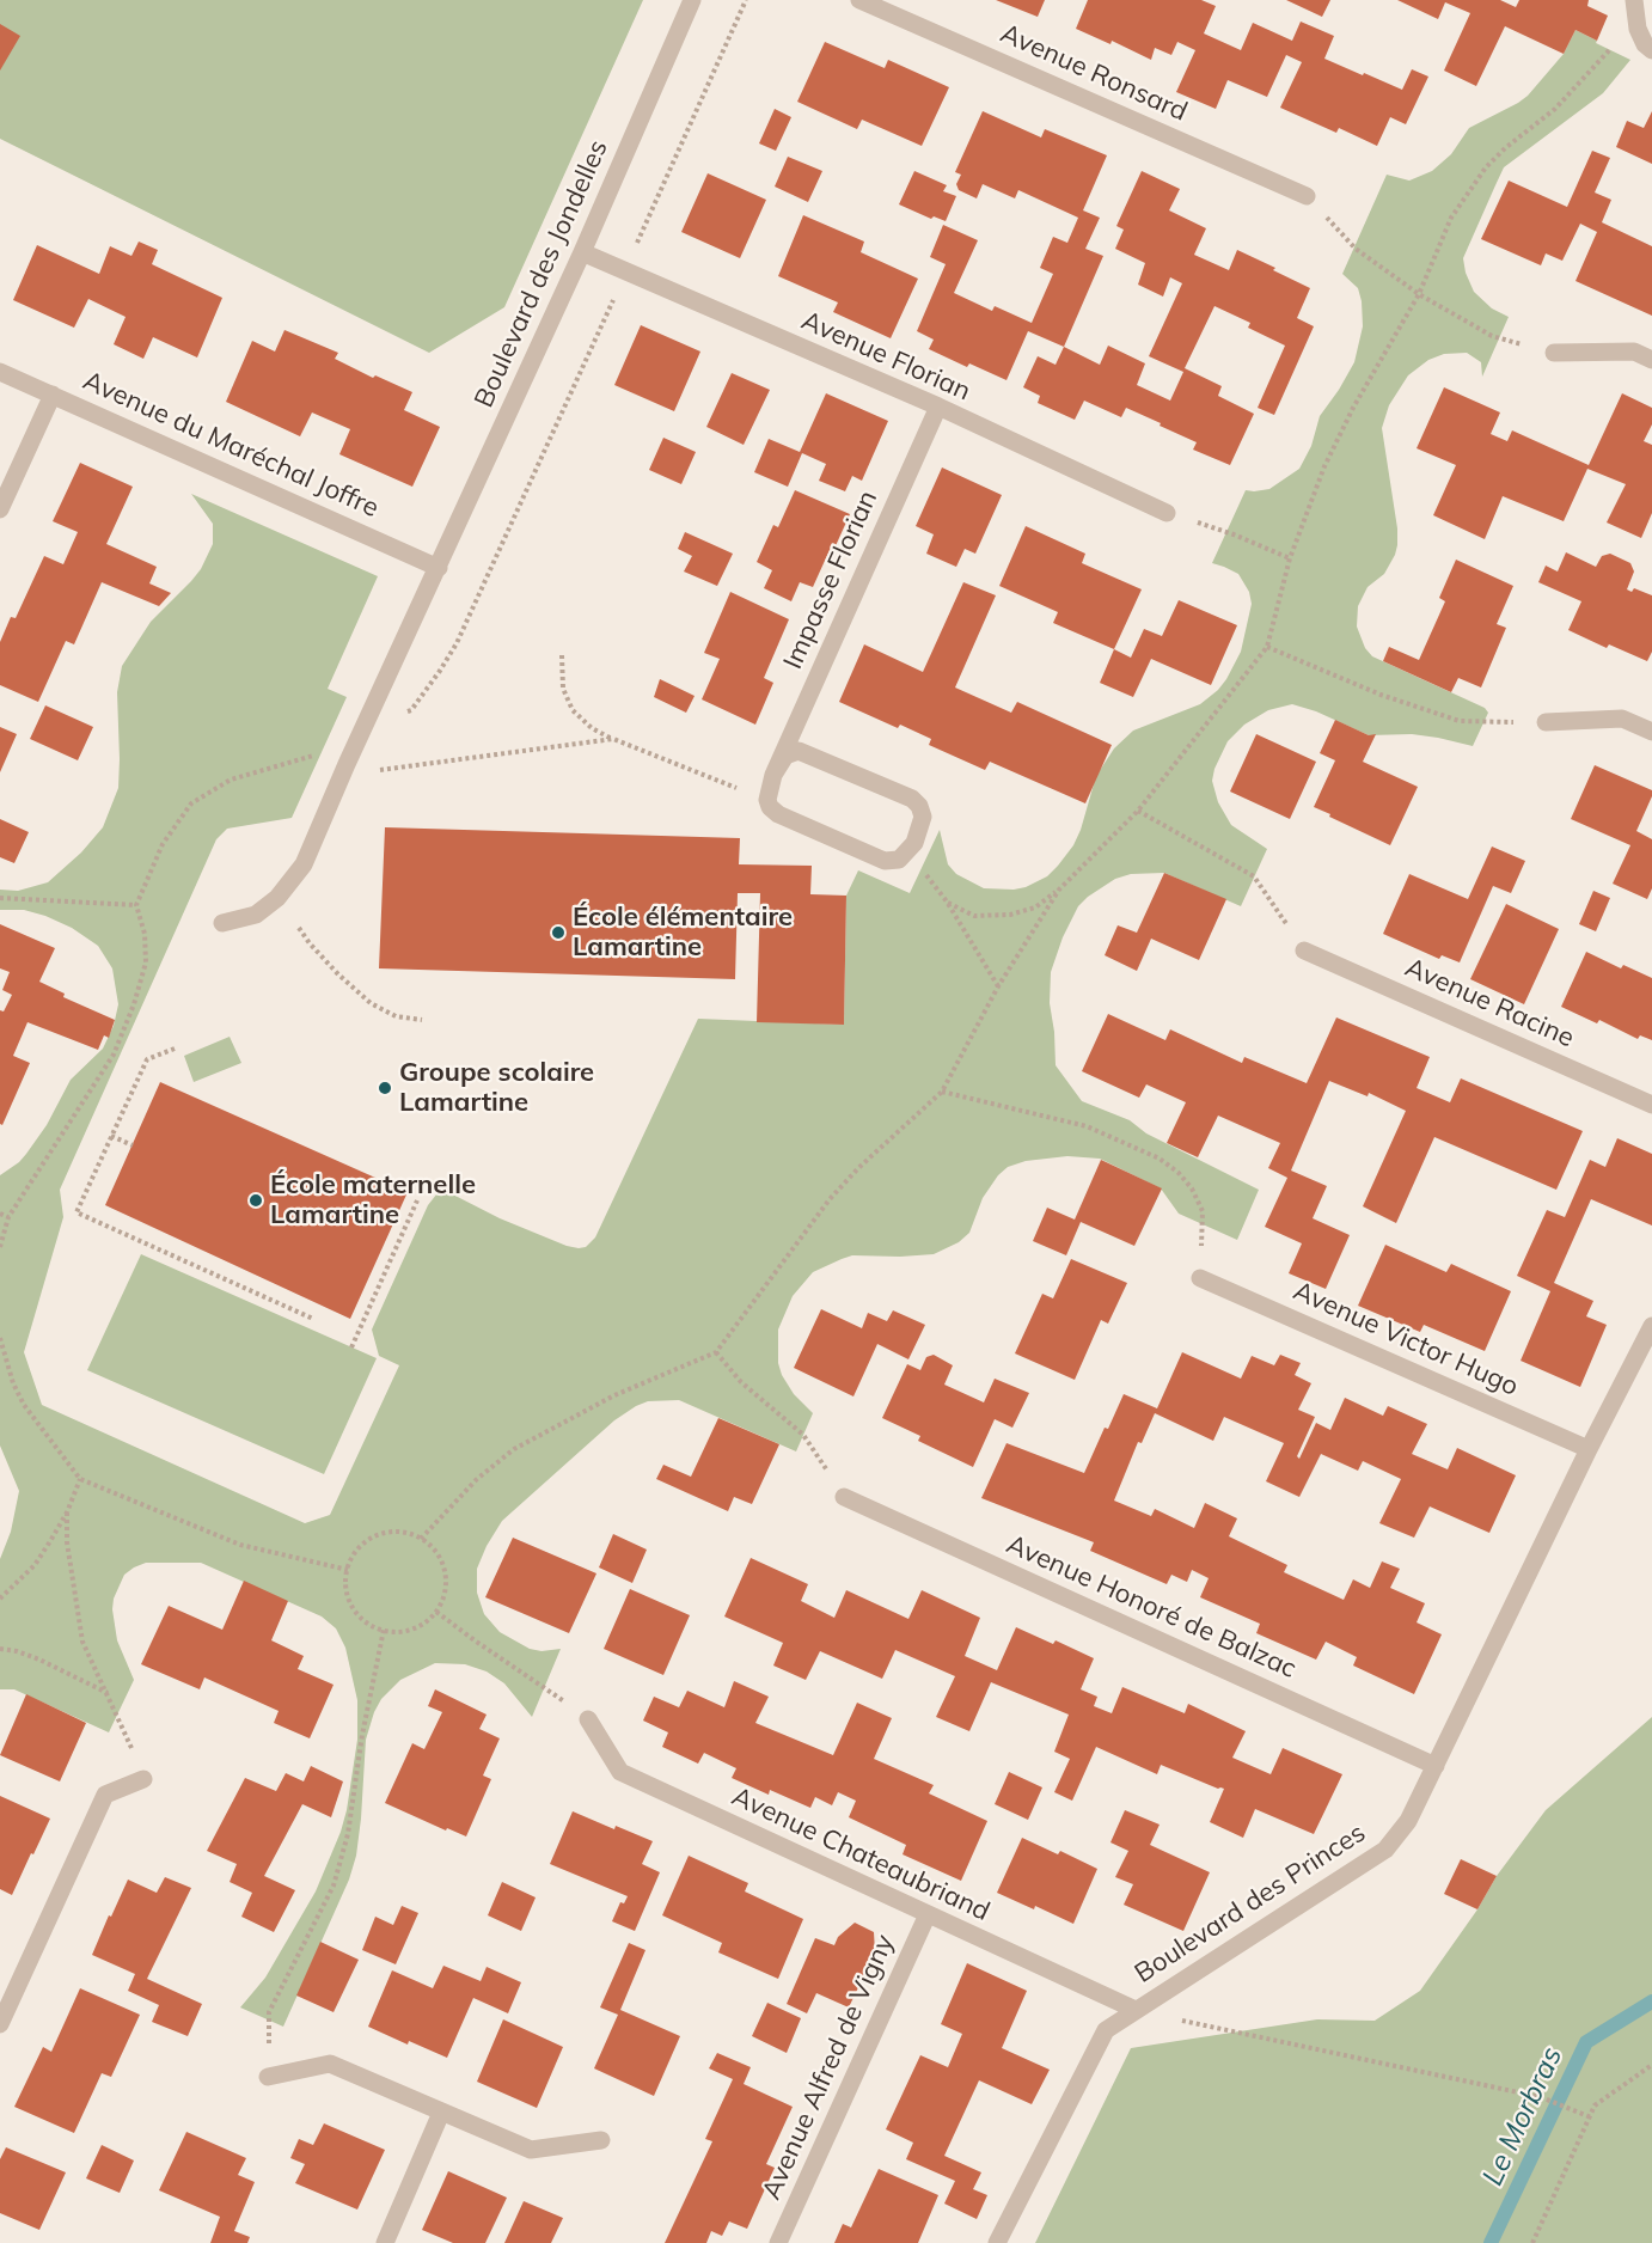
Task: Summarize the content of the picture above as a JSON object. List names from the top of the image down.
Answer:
{
  "streets": {
    "street": [
      "Avenue Ronsard",
      "Boulevard des Jondelles",
      "Avenue Florian",
      "Avenue du Maréchal Joffre",
      "Impasse Florian",
      "Avenue Racine",
      "Avenue Victor Hugo",
      "Avenue Honoré de Balzac",
      "Avenue Chateaubriand",
      "Boulevard des Princes",
      "Avenue Alfred de Vigny"
    ]
  },
  "crossings": [
    ["Boulevard des Jondelles", "Avenue Florian"],
    ["Boulevard des Jondelles", "Avenue du Maréchal Joffre"],
    ["Avenue Florian", "Impasse Florian"],
    ["Avenue Victor Hugo", "Boulevard des Princes"],
    ["Avenue Honoré de Balzac", "Boulevard des Princes"],
    ["Avenue Chateaubriand", "Boulevard des Princes"],
    ["Avenue Chateaubriand", "Avenue Alfred de Vigny"]
  ],
  "water": ["Le Morbras"],
  "places": ["École élémentaire Lamartine", "Groupe scolaire Lamartine", "École maternelle Lamartine"]
}
